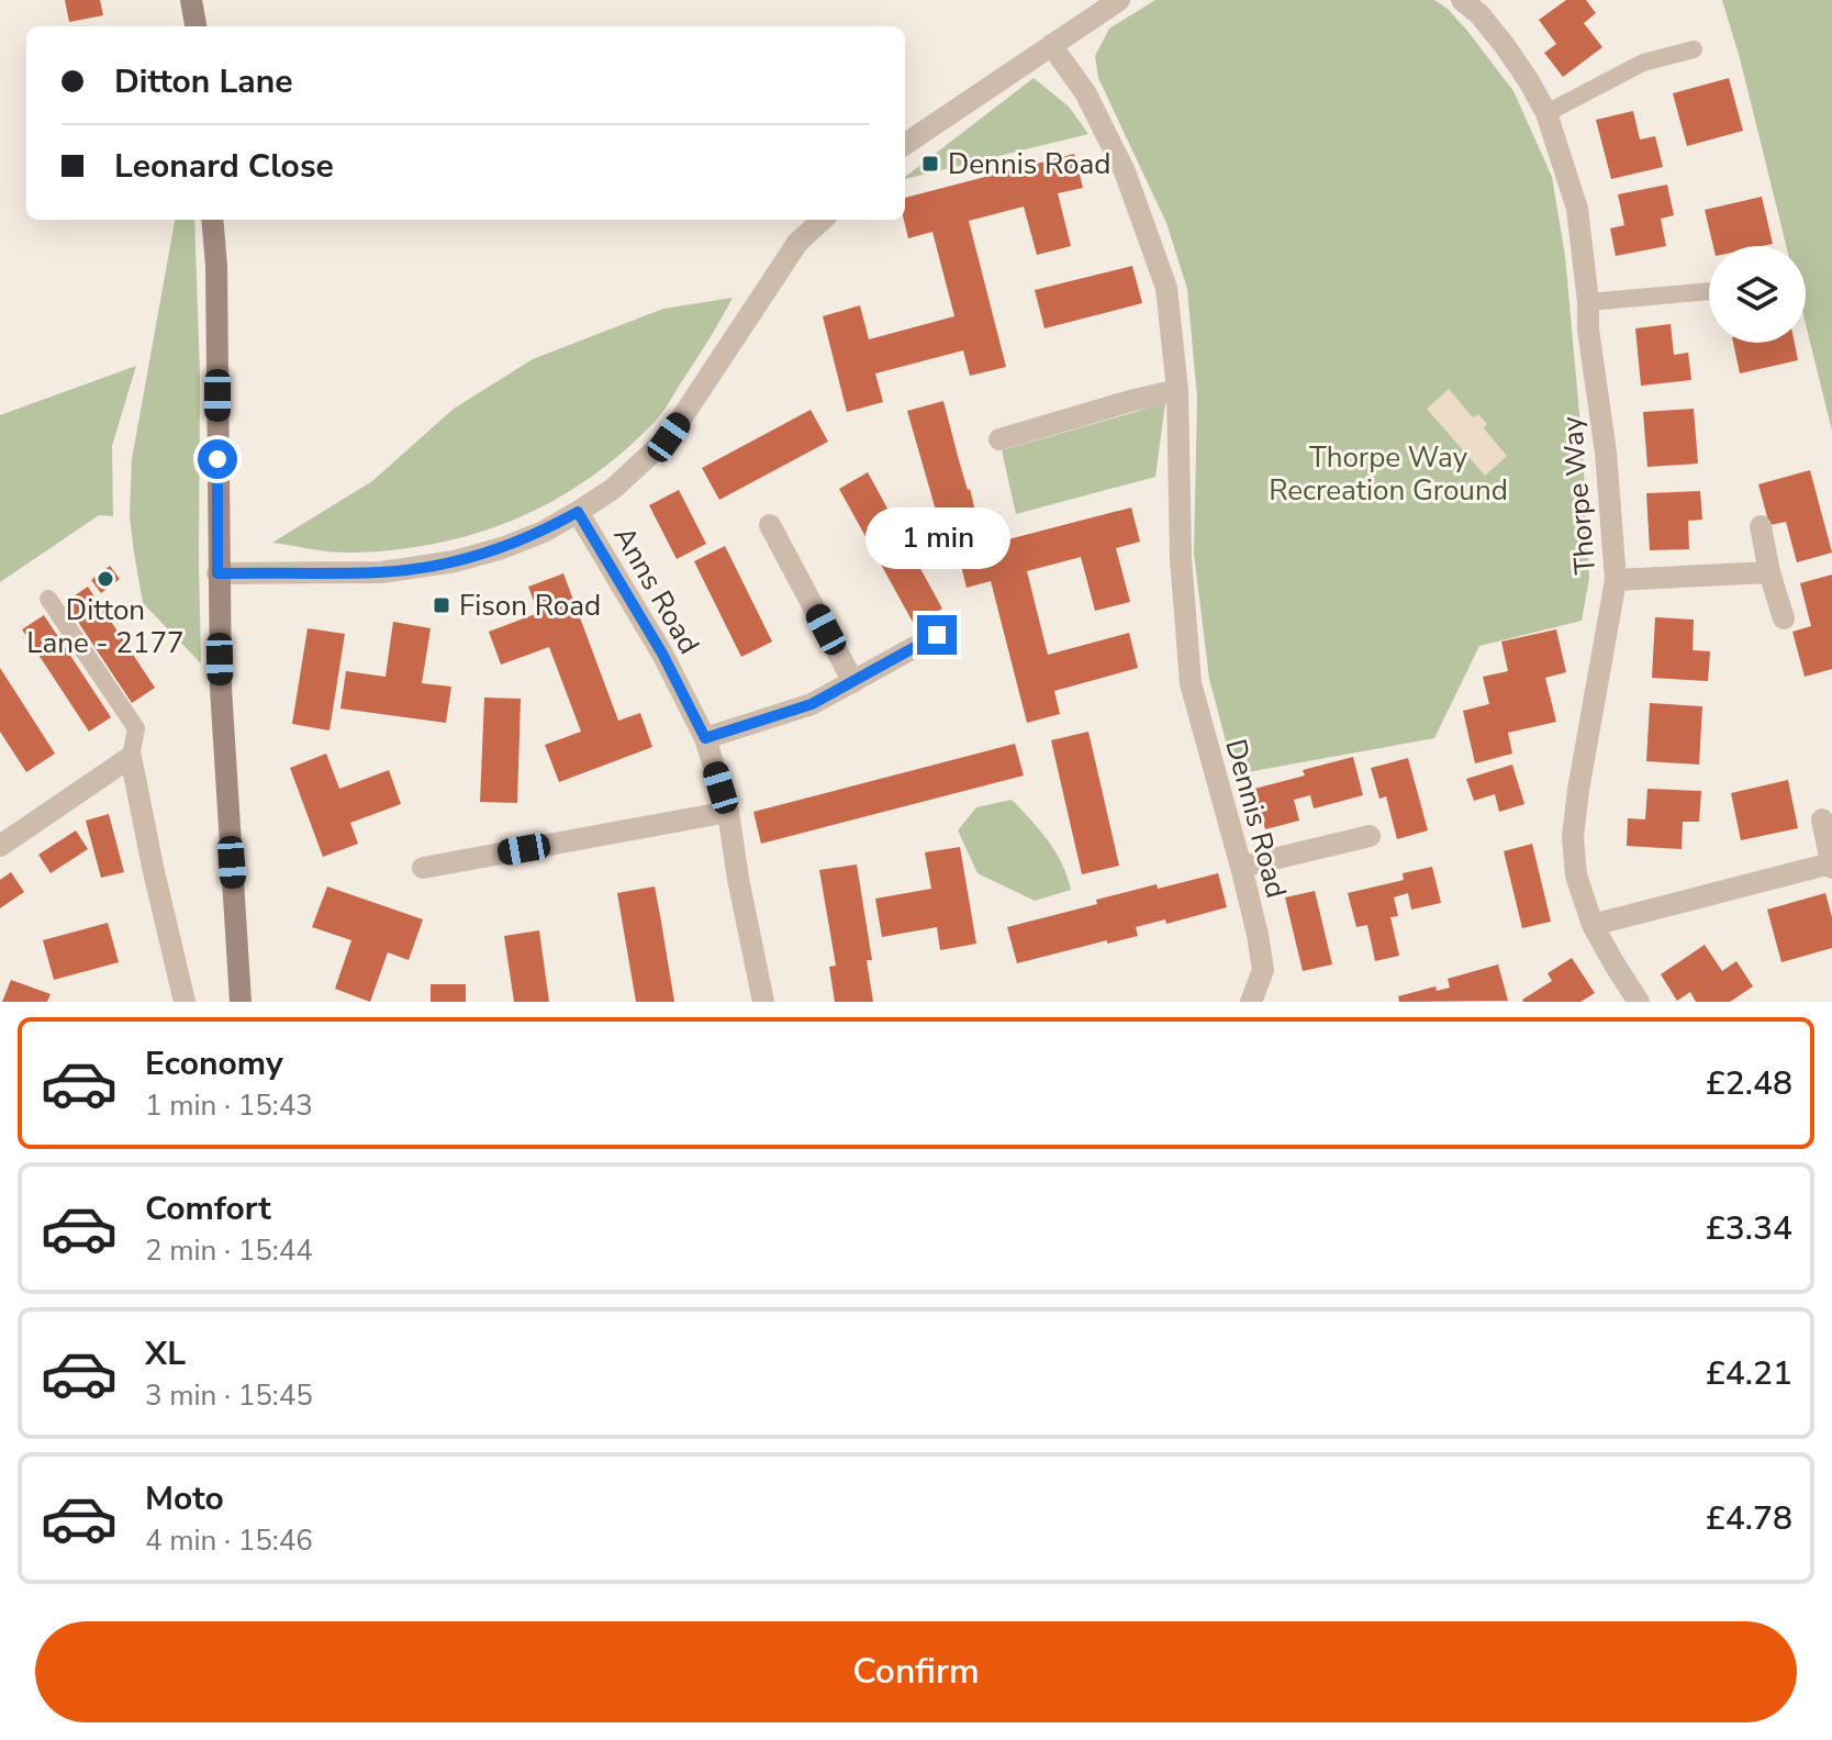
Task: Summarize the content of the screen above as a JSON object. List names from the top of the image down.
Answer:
{
  "streets": {
    "street": ["Thorpe Way", "Anns Road", "Dennis Road"]
  },
  "parks": ["Thorpe Way Recreation Ground"],
  "places": {
    "transit": ["Dennis Road", "Fison Road"],
    "other": ["Ditton Lane - 2177"]
  },
  "page": {
    "banner": ["Ditton Lane", "Leonard Close"],
    "bubble": "1 min",
    "list": [
      {
        "name": "Economy",
        "note": "1 min · 15:43",
        "value": "£2.48"
      },
      {
        "name": "Comfort",
        "note": "2 min · 15:44",
        "value": "£3.34"
      },
      {
        "name": "XL",
        "note": "3 min · 15:45",
        "value": "£4.21"
      },
      {
        "name": "Moto",
        "note": "4 min · 15:46",
        "value": "£4.78"
      }
    ],
    "buttons": "Confirm"
  }
}
